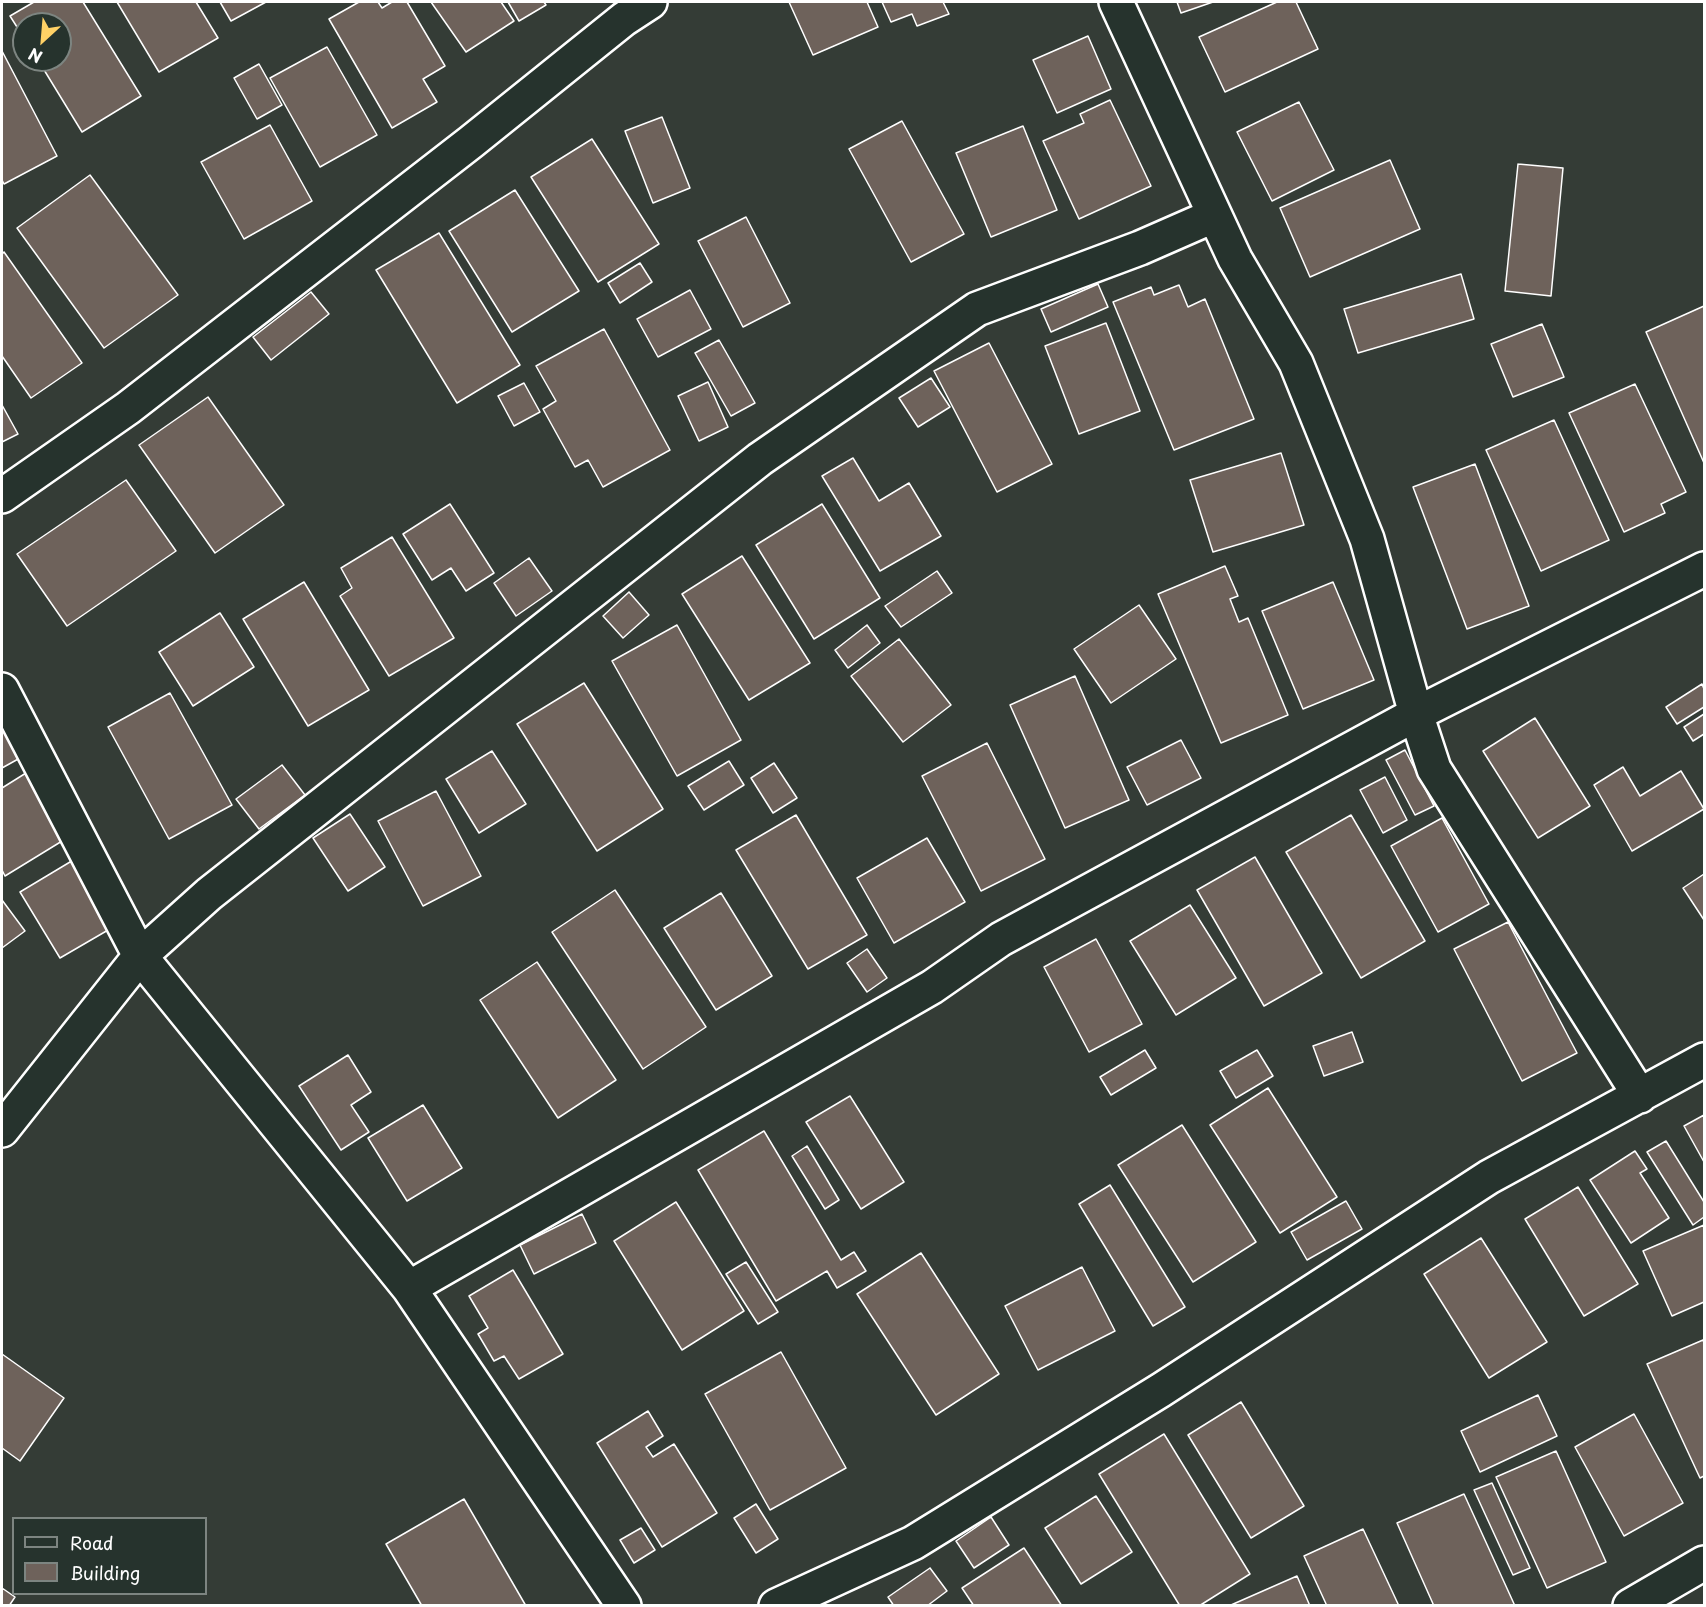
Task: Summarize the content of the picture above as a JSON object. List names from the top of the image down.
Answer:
{
  "legend": ["Road", "Building"],
  "north": "bottom left"
}
